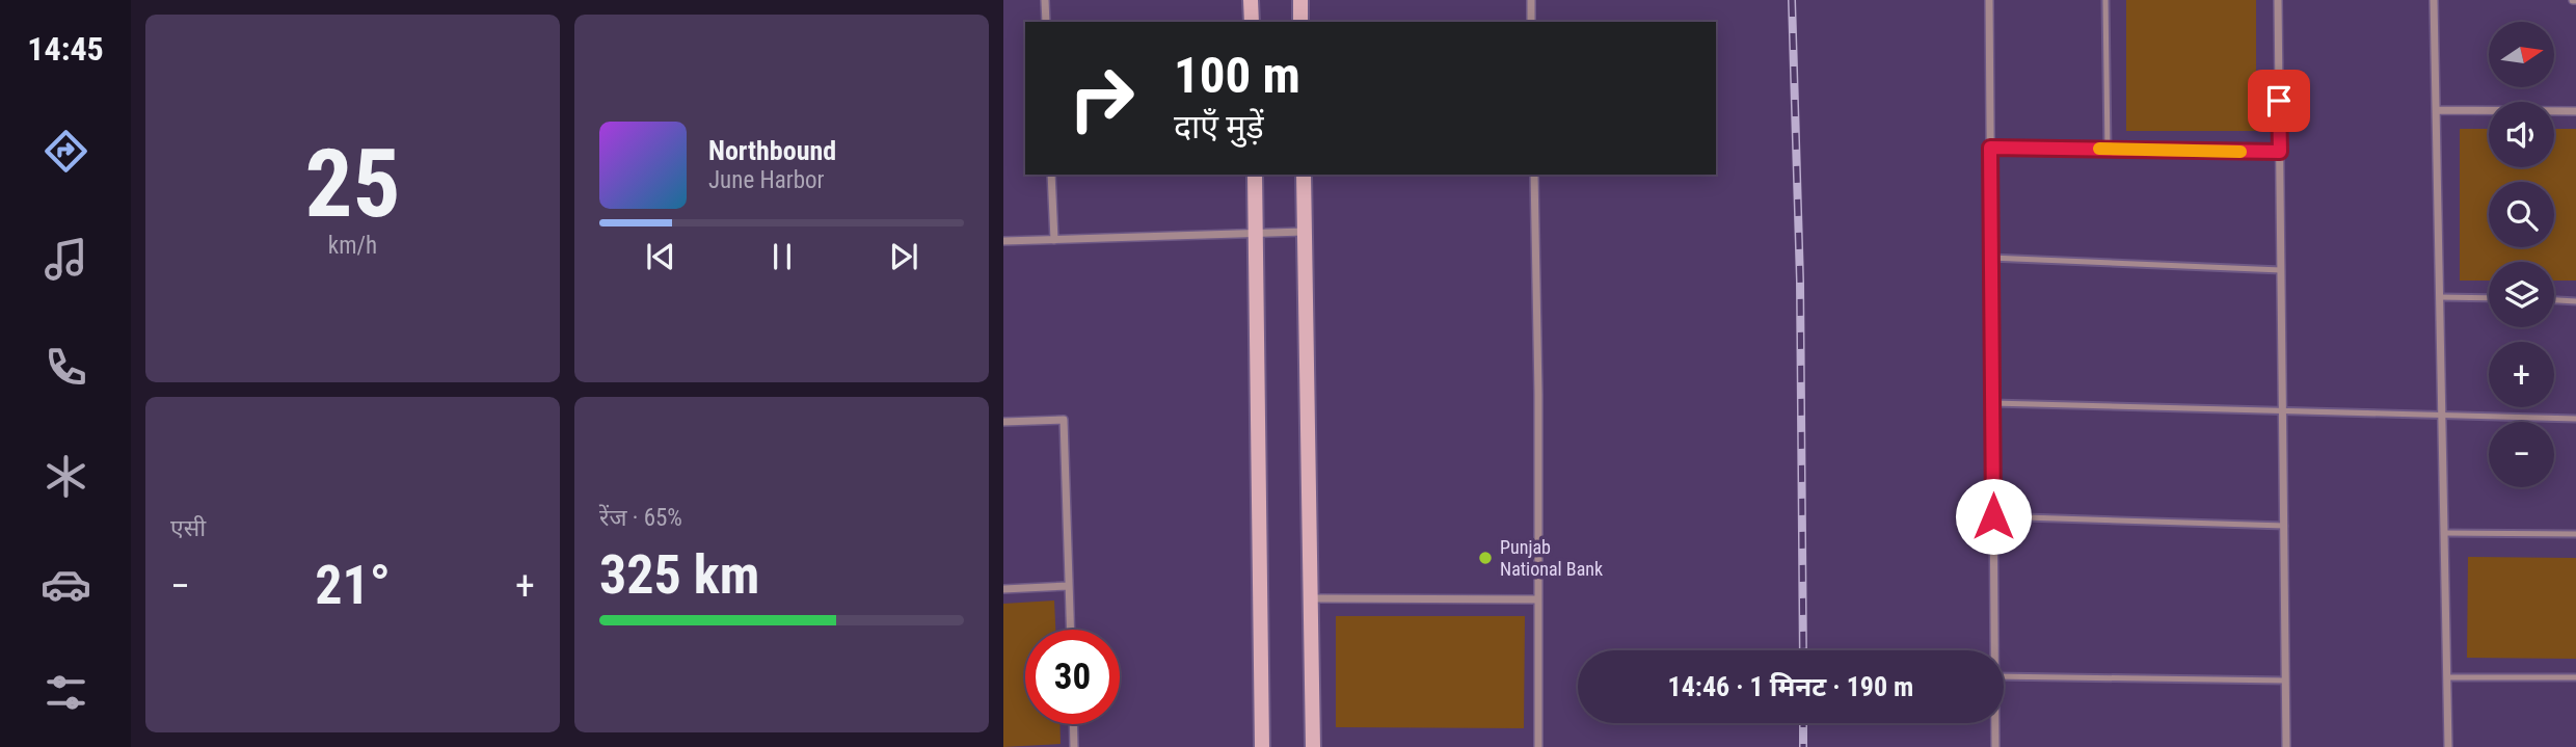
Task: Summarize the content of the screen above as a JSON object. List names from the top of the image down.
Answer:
{
  "places": ["Punjab National Bank"],
  "north": "right",
  "page": {
    "tabs": "14:45",
    "tile": [
      ["25", "km/h"],
      "एसी",
      ["रेंज · 65%", "325 km"]
    ],
    "map_buttons": ["+", "−"],
    "turn": ["100 m", "दाएँ मुड़ें"],
    "song": ["Northbound", "June Harbor"],
    "heat": ["−", "21°", "+"],
    "limit": "30",
    "trip": "14:46 · 1 मिनट · 190 m"
  }
}
